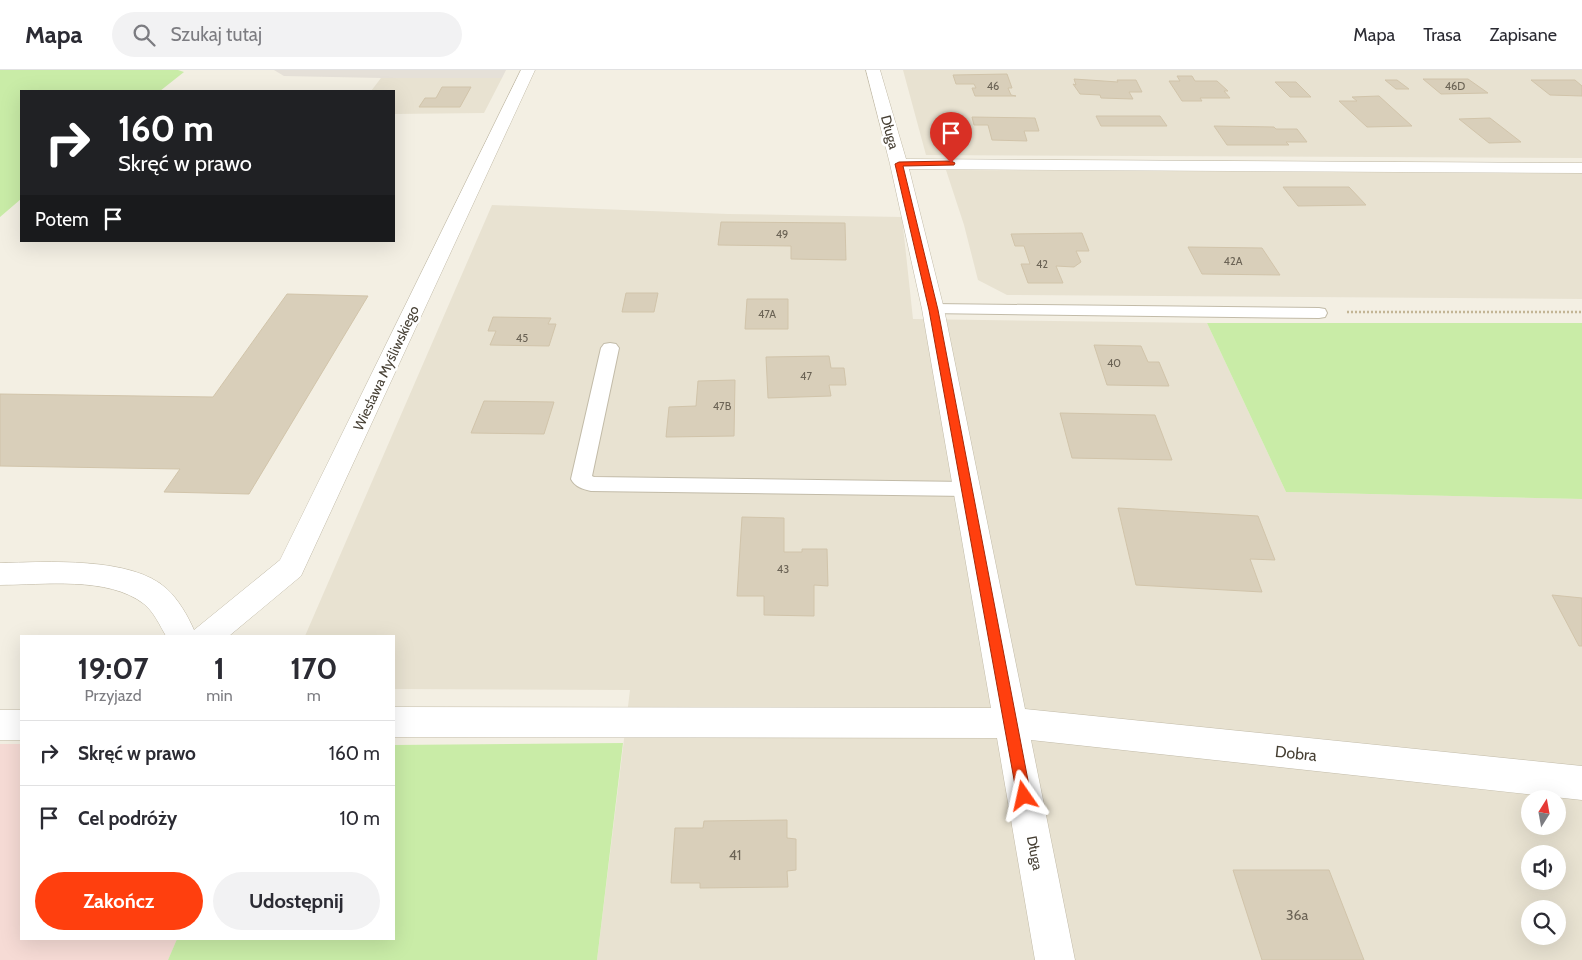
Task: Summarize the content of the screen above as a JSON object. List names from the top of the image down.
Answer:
{
  "streets": {
    "street": ["Długa", "Wiesława Myśliwskiego", "Dobra"]
  },
  "crossings": [
    ["Długa", "Dobra"]
  ],
  "house_numbers": [
    "46",
    "46D",
    "49",
    "42A",
    "42",
    "47A",
    "45",
    "40",
    "47",
    "47B",
    "43",
    "41",
    "36a"
  ],
  "north": "top",
  "page": {
    "header": "Mapa",
    "search": "Szukaj tutaj",
    "nav": ["Mapa", "Trasa", "Zapisane"],
    "turn": ["160 m", "Skręć w prawo"],
    "then": "Potem",
    "eta": [
      "19:07",
      "Przyjazd",
      "1",
      "min",
      "170",
      "m"
    ],
    "list": [
      {
        "name": "Skręć w prawo",
        "value": "160 m"
      },
      {
        "name": "Cel podróży",
        "value": "10 m"
      }
    ],
    "buttons": ["Zakończ", "Udostępnij"]
  }
}
